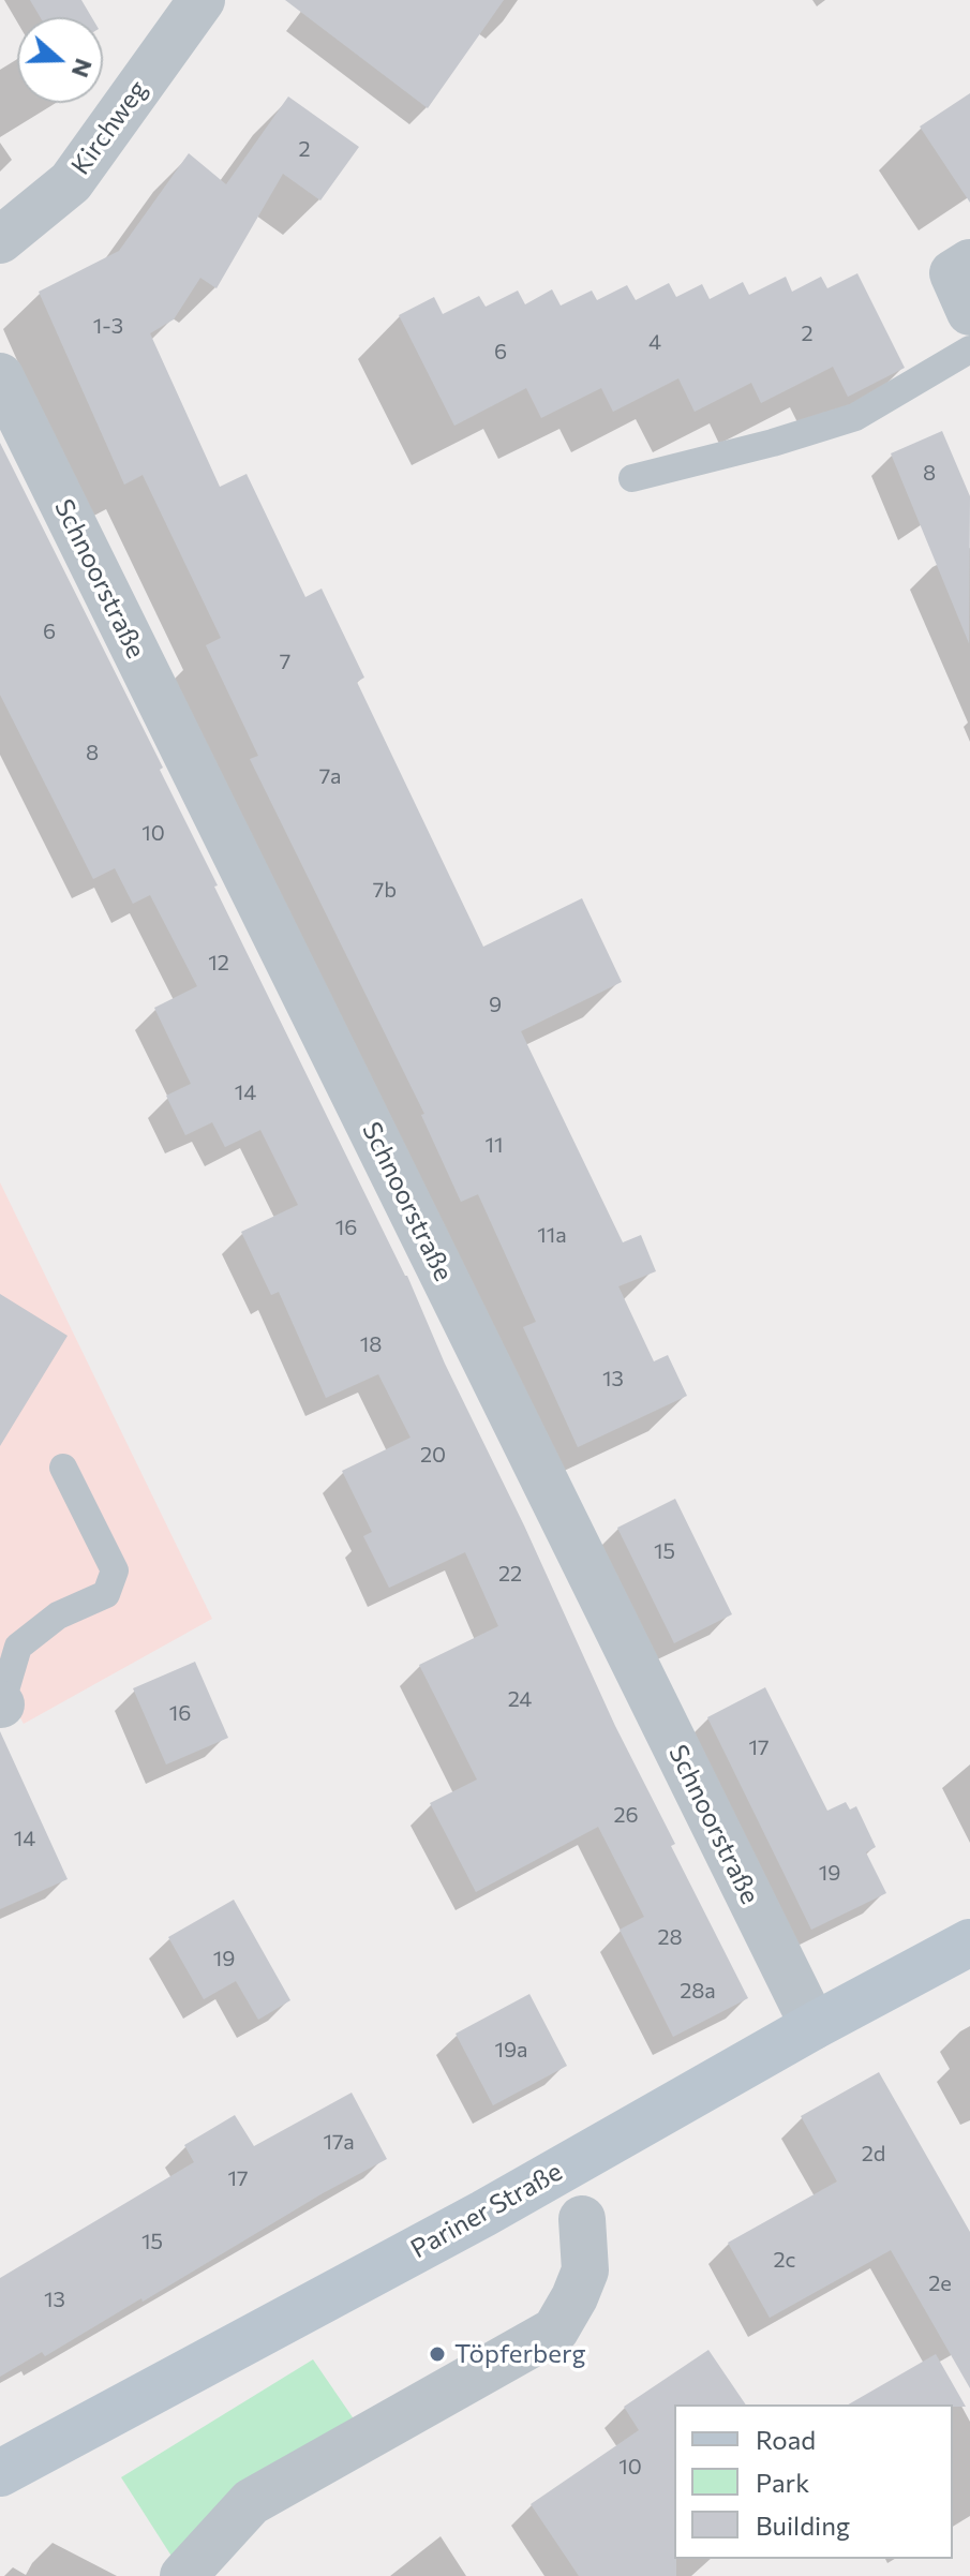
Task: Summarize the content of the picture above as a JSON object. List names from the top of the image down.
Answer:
{
  "streets": {
    "street": ["Kirchweg", "Schnoorstraße", "Pariner Straße"]
  },
  "crossings": [
    ["Schnoorstraße", "Pariner Straße"]
  ],
  "places": ["Töpferberg"],
  "house_numbers": [
    "2",
    "1-3",
    "2",
    "4",
    "6",
    "8",
    "6",
    "7",
    "8",
    "7a",
    "10",
    "7b",
    "12",
    "9",
    "14",
    "11",
    "16",
    "11a",
    "18",
    "13",
    "20",
    "15",
    "22",
    "24",
    "16",
    "17",
    "26",
    "14",
    "19",
    "28",
    "19",
    "28a",
    "19a",
    "17a",
    "2d",
    "17",
    "15",
    "2c",
    "2e",
    "13",
    "10"
  ],
  "legend": ["Road", "Park", "Building"],
  "north": "right"
}
